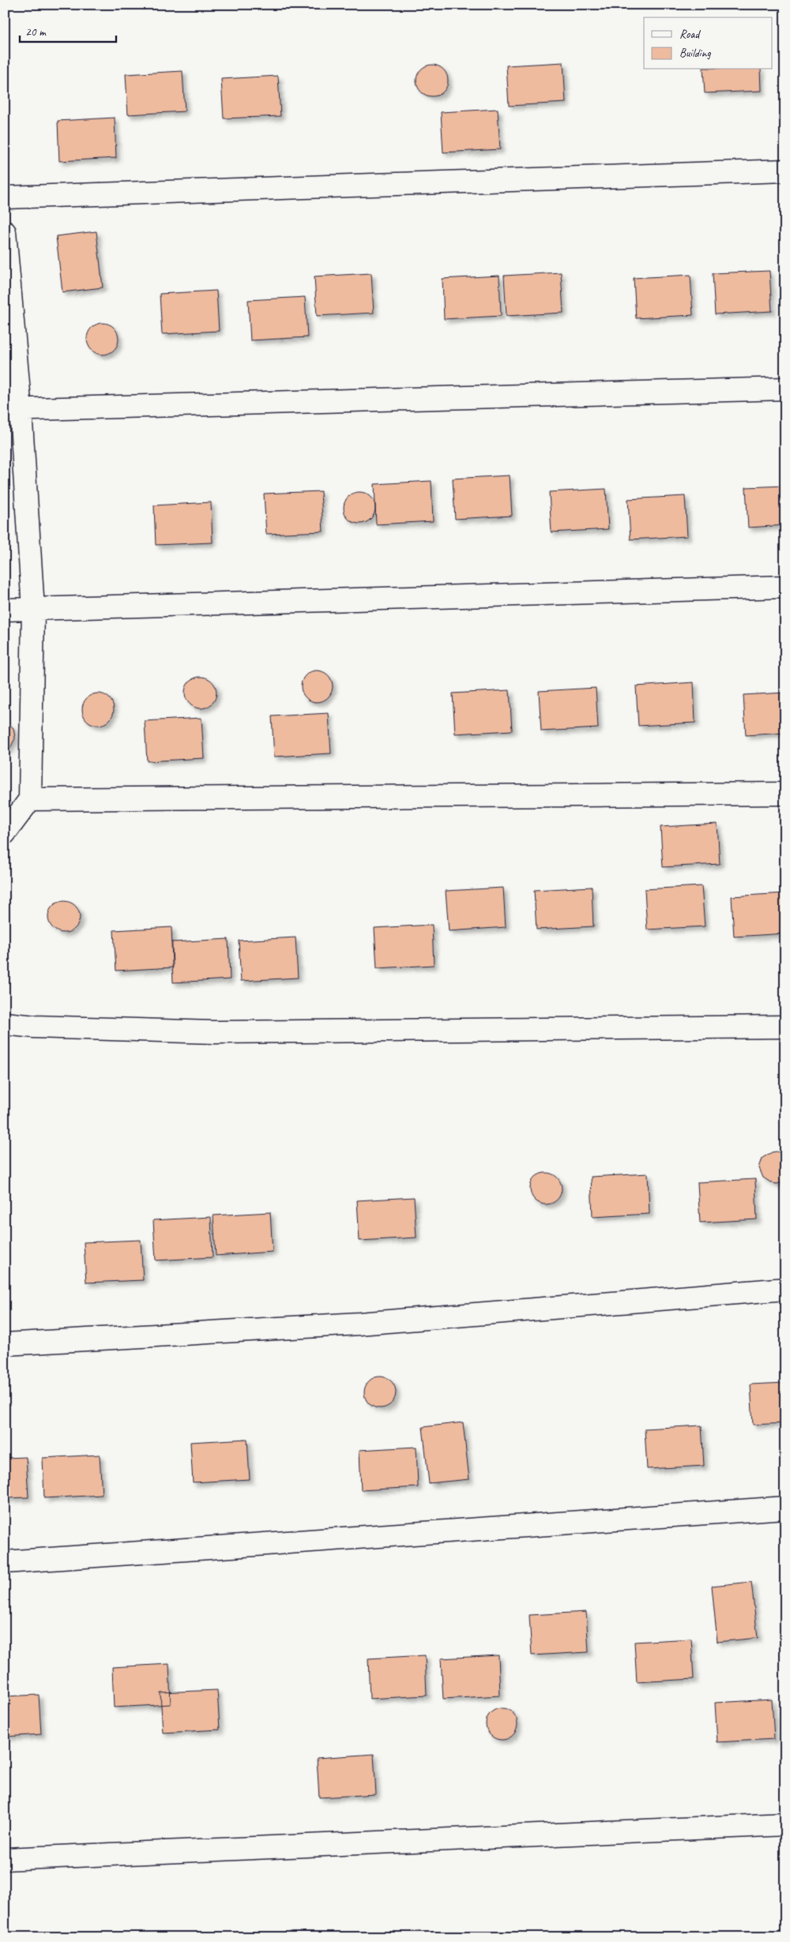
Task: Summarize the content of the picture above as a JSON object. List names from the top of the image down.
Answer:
{
  "legend": ["Road", "Building"],
  "scale_bar": "20 m"
}
